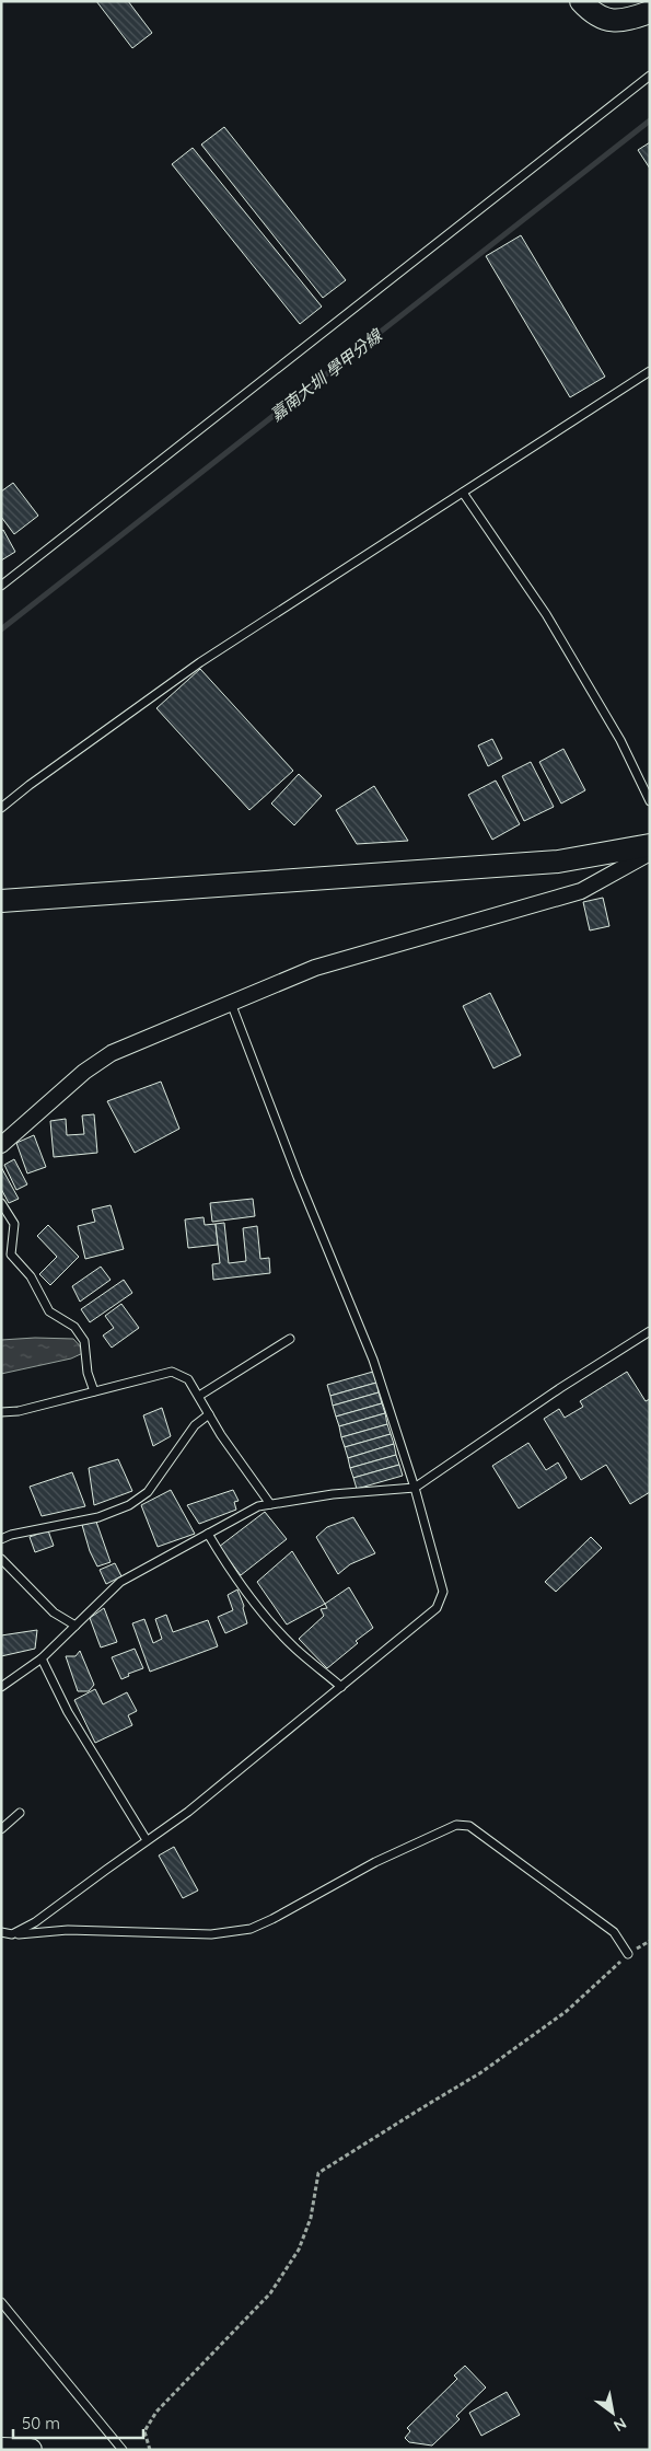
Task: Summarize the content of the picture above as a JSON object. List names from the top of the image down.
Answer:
{
  "water": ["嘉南大圳 學甲分線"],
  "scale_bar": "50 m",
  "north": "bottom right"
}
